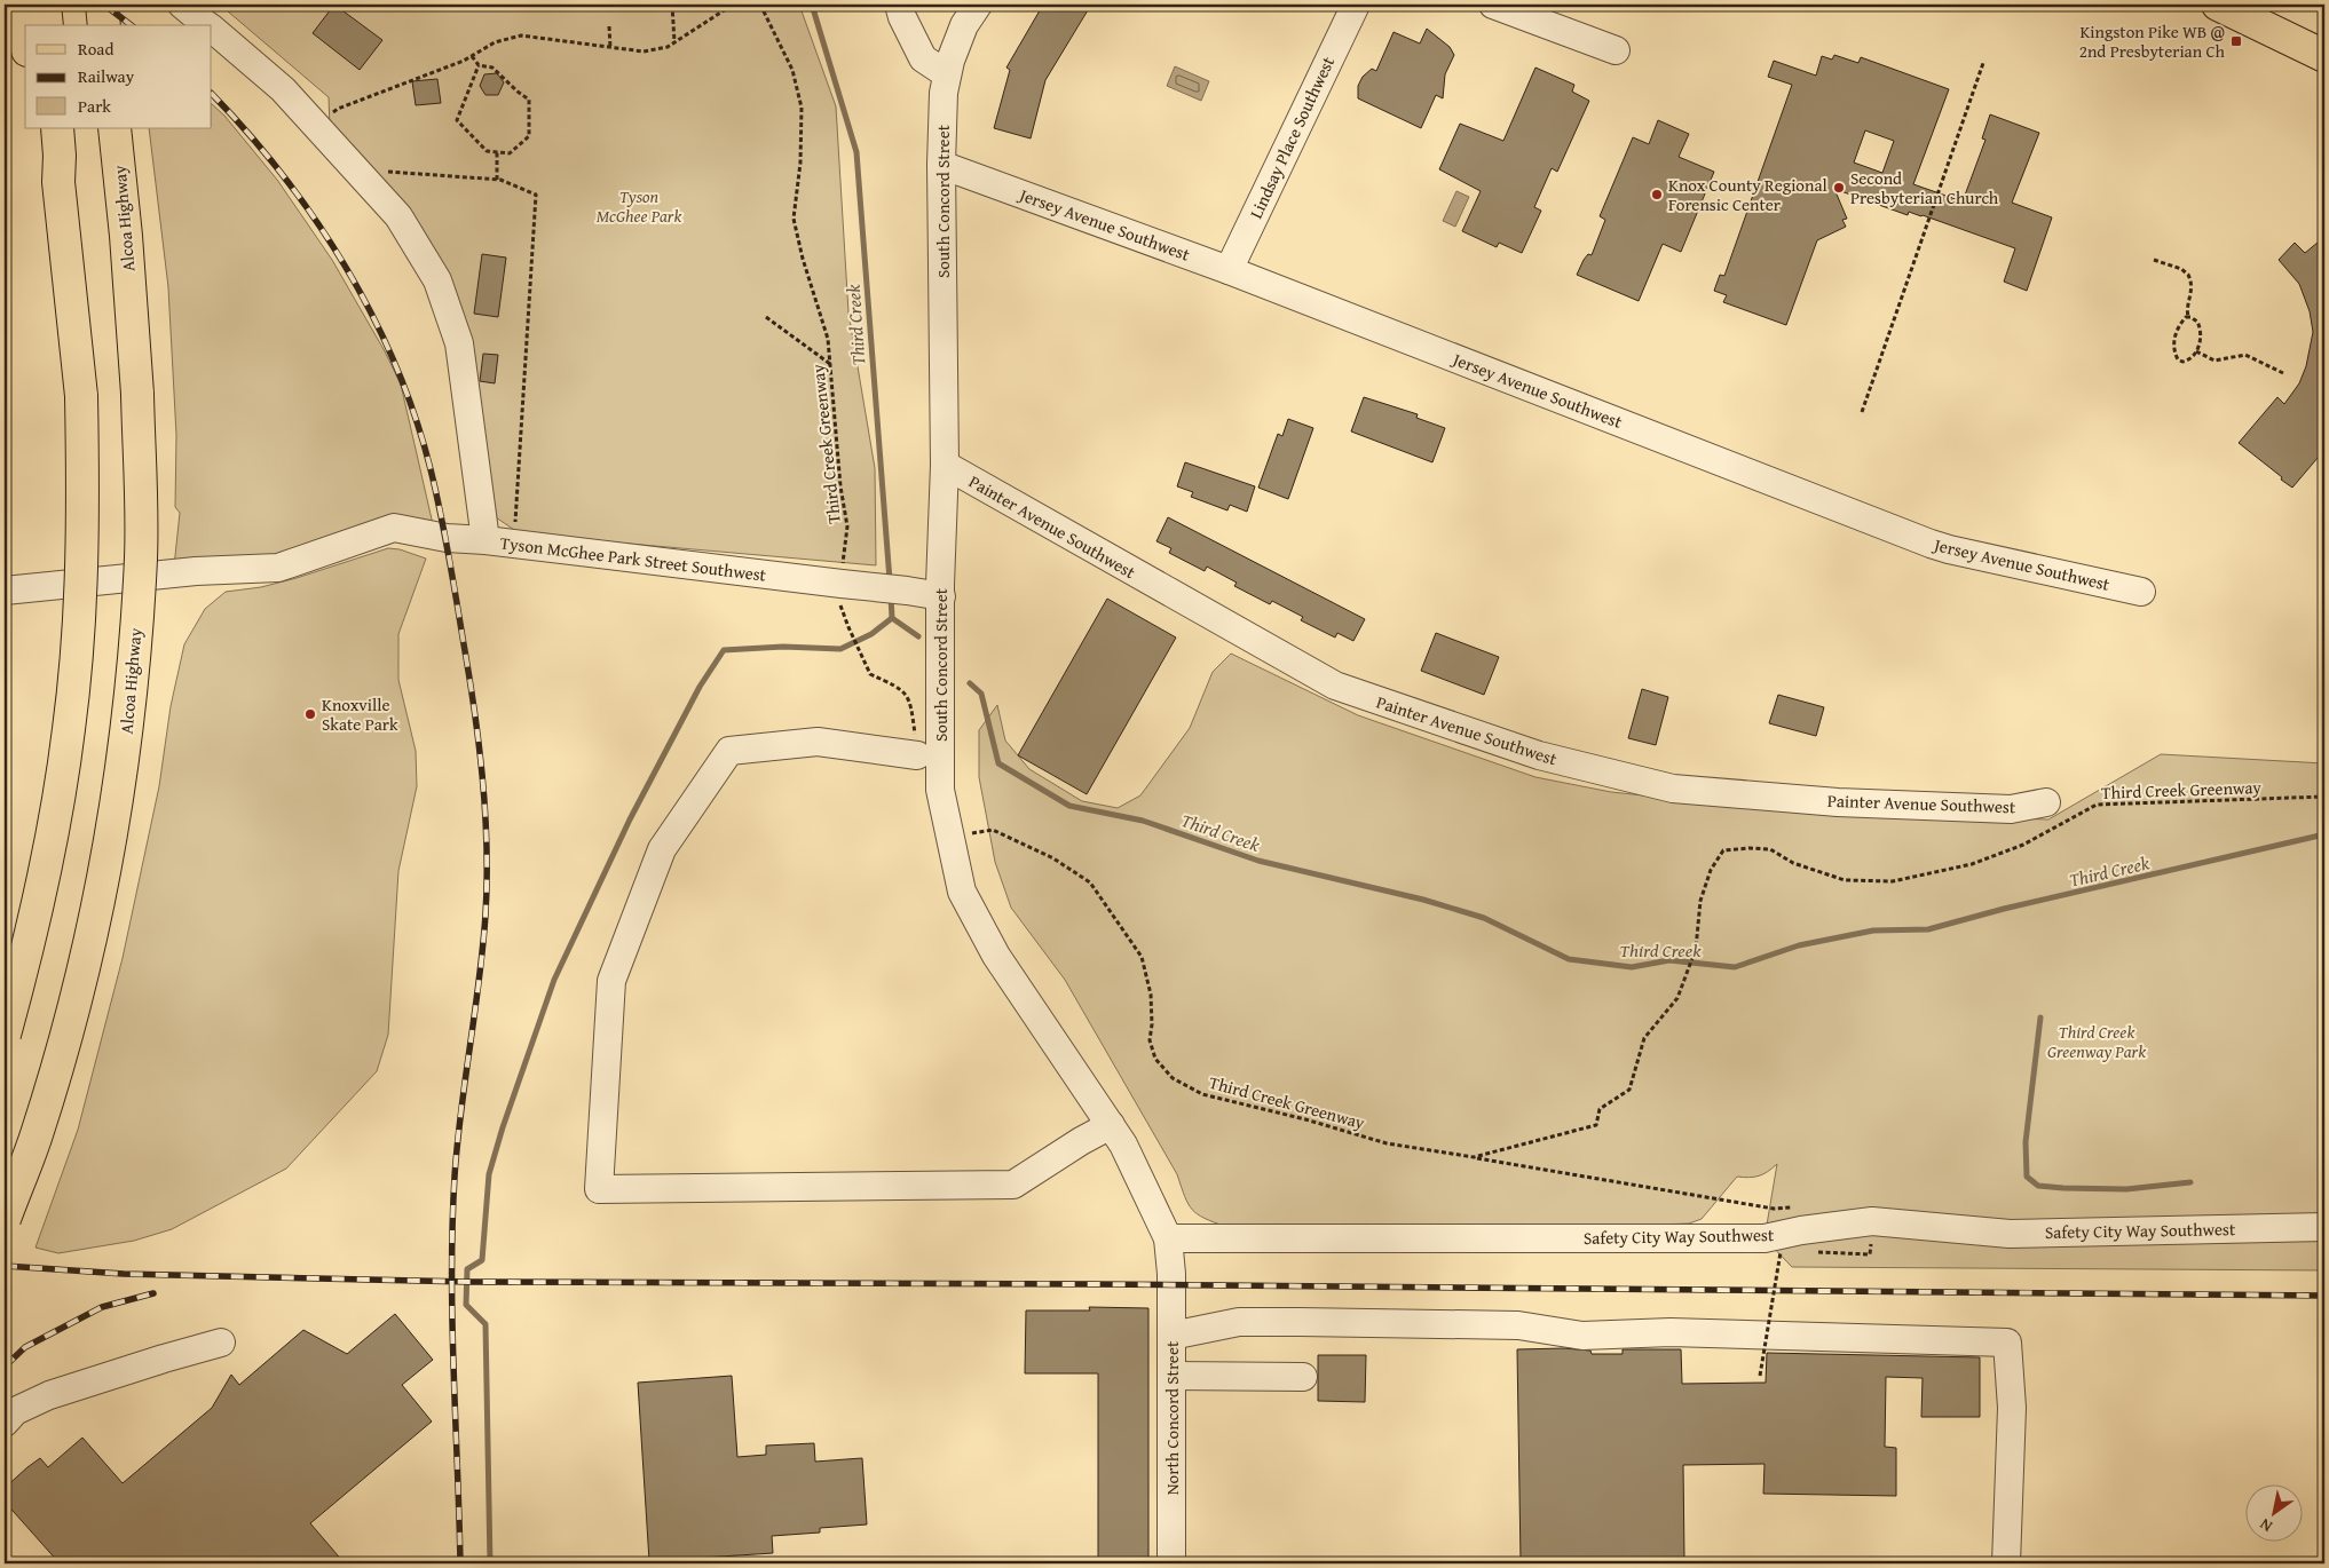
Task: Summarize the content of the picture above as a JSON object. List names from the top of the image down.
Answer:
{
  "streets": {
    "main road": ["Alcoa Highway"],
    "street": [
      "Lindsay Place Southwest",
      "South Concord Street",
      "Jersey Avenue Southwest",
      "Painter Avenue Southwest",
      "Tyson McGhee Park Street Southwest",
      "Safety City Way Southwest",
      "North Concord Street"
    ],
    "path": ["Third Creek Greenway"]
  },
  "crossings": [
    ["Lindsay Place Southwest", "Jersey Avenue Southwest"],
    ["South Concord Street", "Jersey Avenue Southwest"],
    ["South Concord Street", "Third Creek Greenway"],
    ["South Concord Street", "Painter Avenue Southwest"],
    ["South Concord Street", "Tyson McGhee Park Street Southwest"],
    ["South Concord Street", "Safety City Way Southwest"],
    ["South Concord Street", "North Concord Street"],
    ["Third Creek Greenway", "Tyson McGhee Park Street Southwest"]
  ],
  "water": ["Third Creek"],
  "parks": ["Tyson McGhee Park", "Third Creek Greenway Park"],
  "places": {
    "transit": ["Kingston Pike WB @ 2nd Presbyterian Ch"],
    "other": ["Second Presbyterian Church", "Knox County Regional Forensic Center", "Knoxville Skate Park"]
  },
  "legend": ["Road", "Railway", "Park"],
  "north": "bottom left"
}
